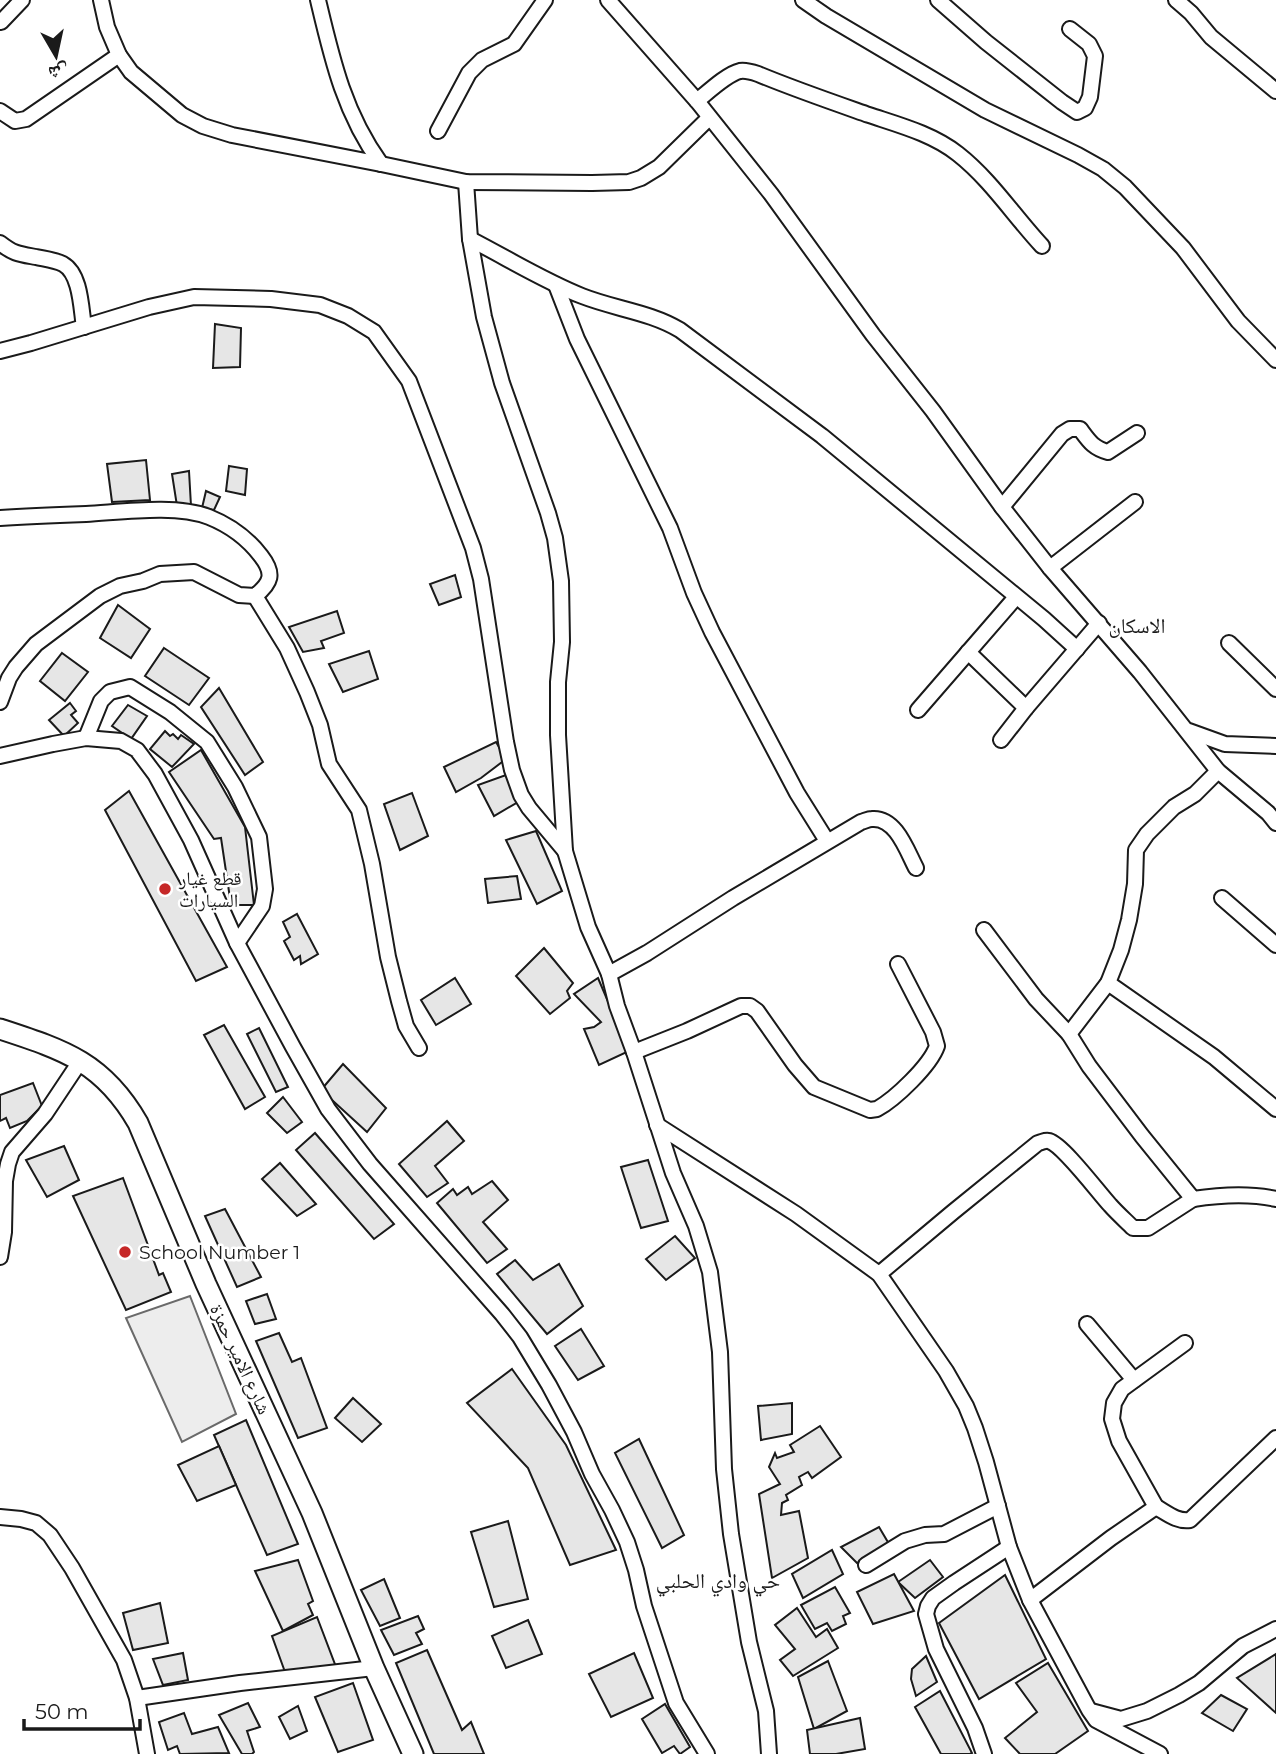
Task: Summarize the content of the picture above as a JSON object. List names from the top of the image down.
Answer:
{
  "streets": {
    "main road": ["شارع الامير حمزة"]
  },
  "districts": ["الاسكان", "حي وادي الحلبي"],
  "places": ["قطع غيار السيارات", "School Number 1"],
  "scale_bar": "50 m",
  "north": "bottom"
}
